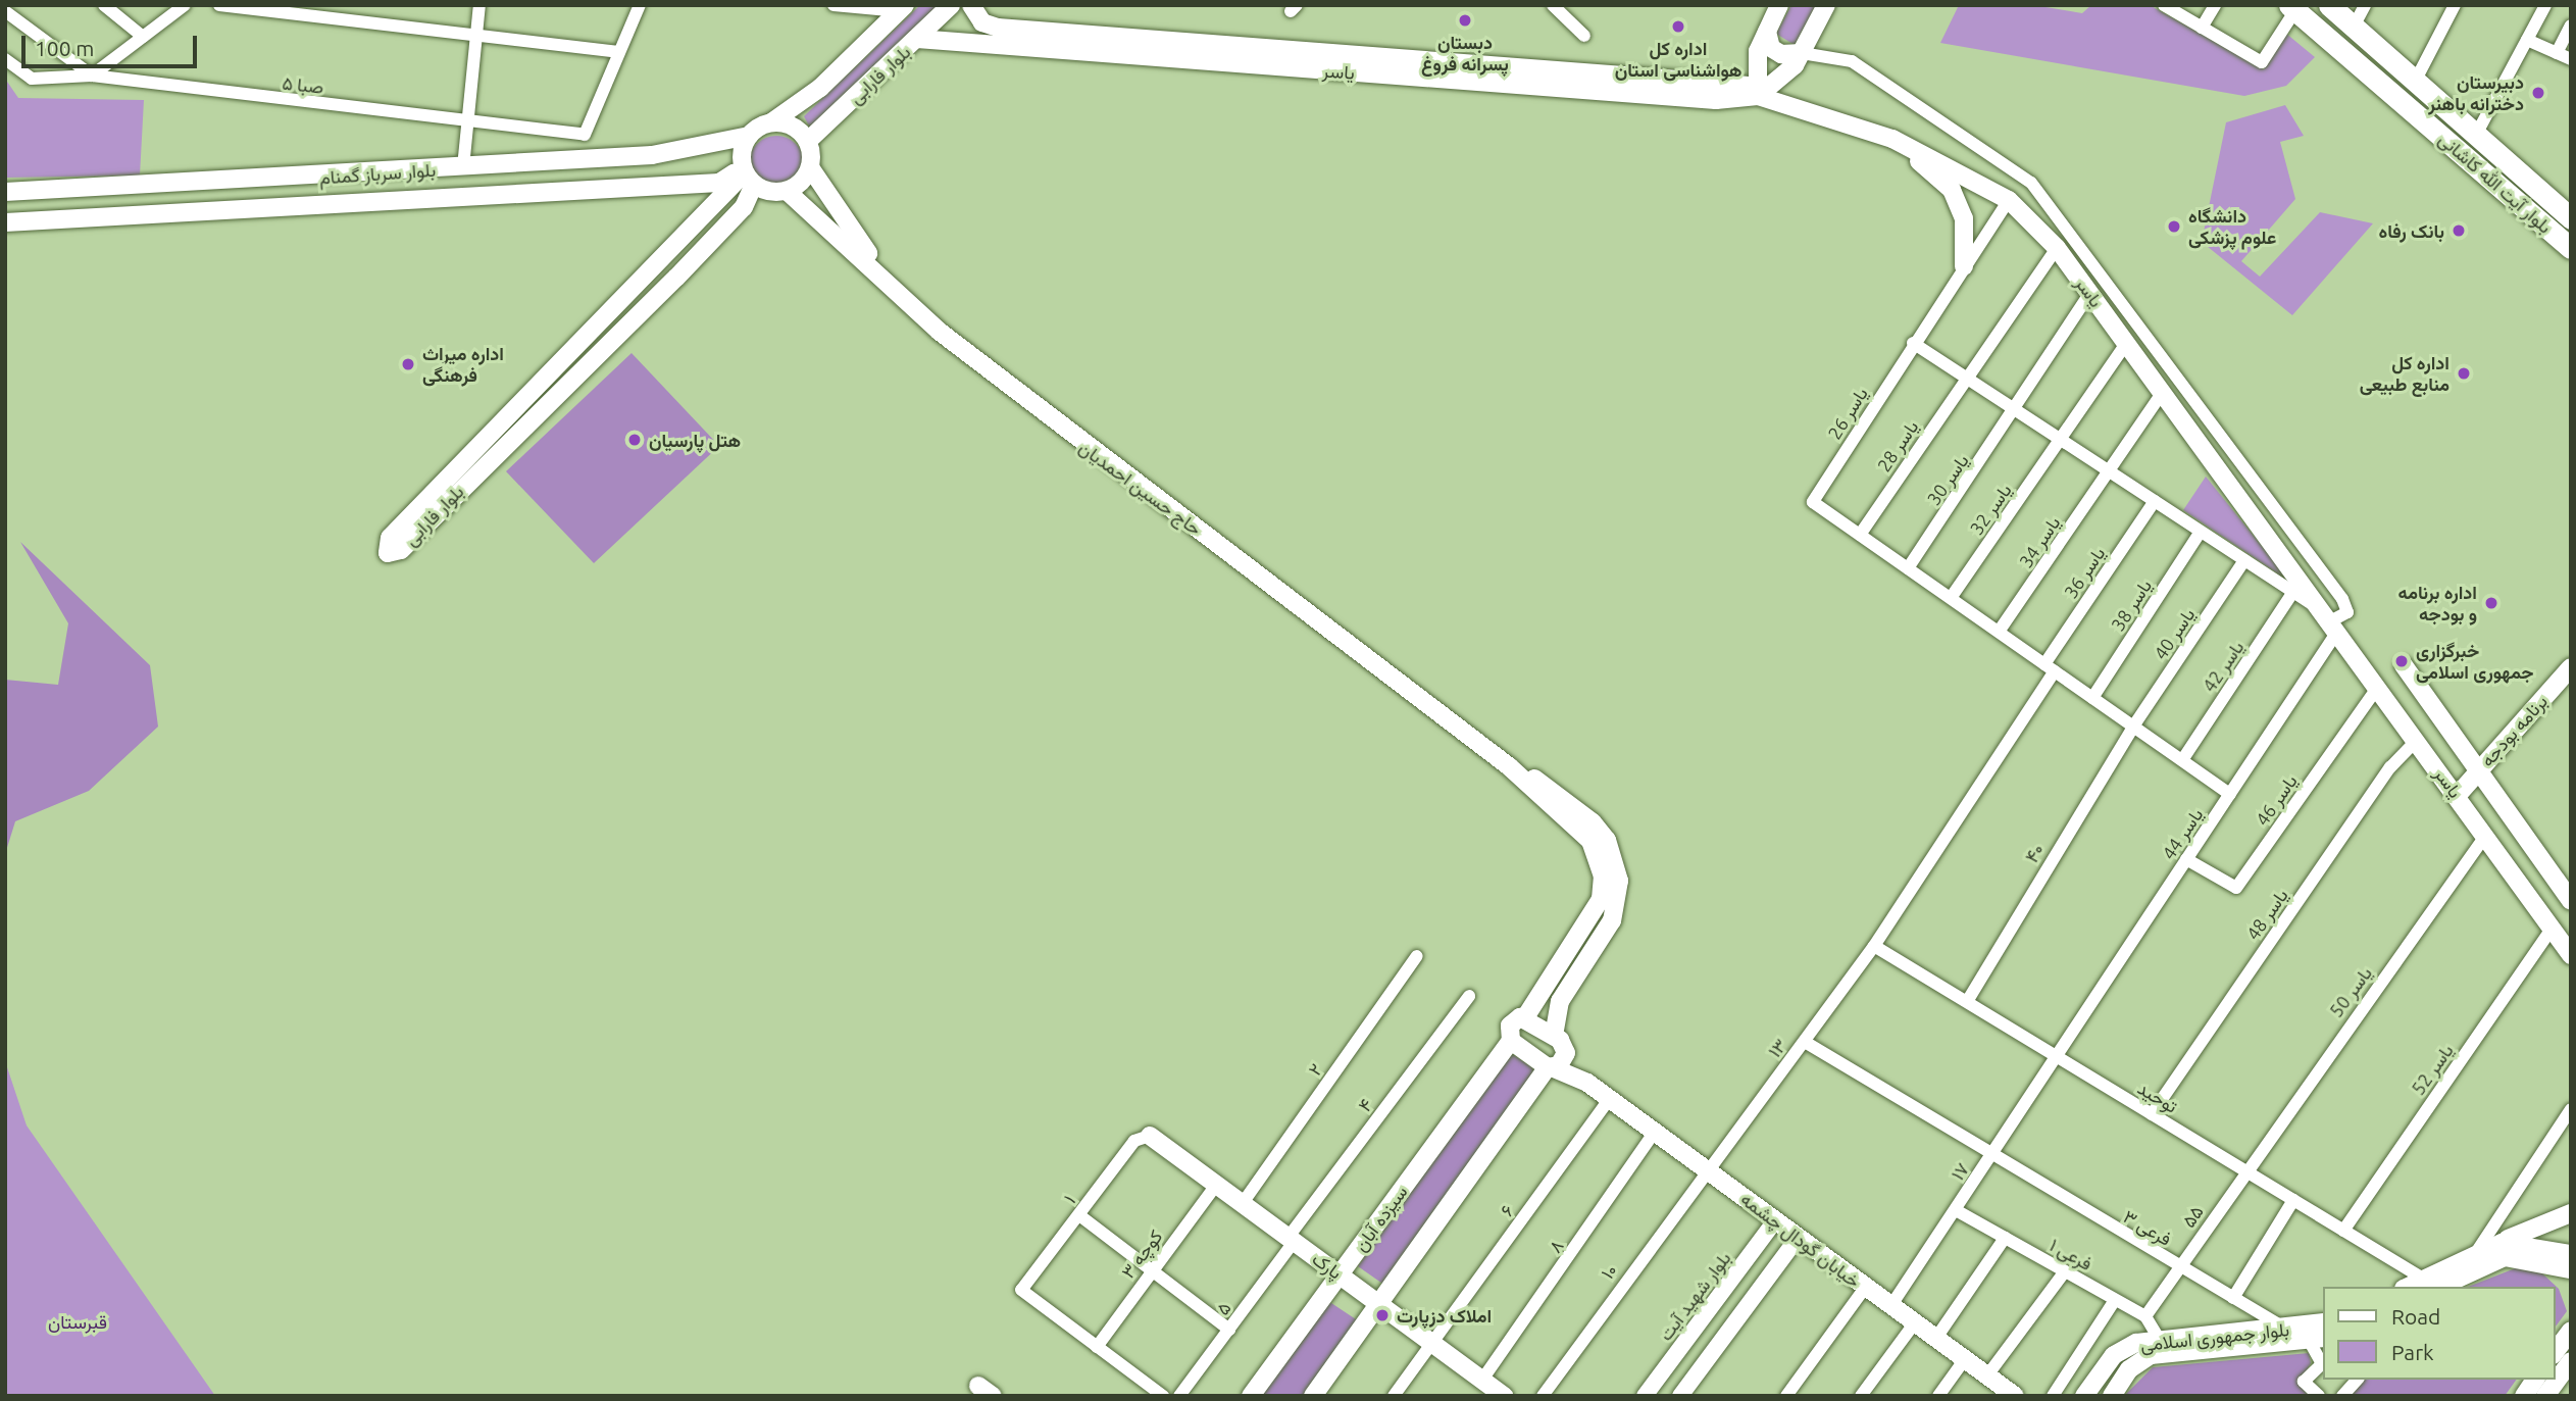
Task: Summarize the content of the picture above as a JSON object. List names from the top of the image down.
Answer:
{
  "streets": {
    "main road": [
      "یاسر",
      "بلوار فارابی",
      "بلوار سرباز گمنام",
      "بلوار آیت الله کاشانی",
      "حاج حسین احمدیان",
      "برنامه بودجه",
      "سیزده آبان",
      "خیابان گودال چشمه",
      "پارک",
      "بلوار جمهوری اسلامی"
    ],
    "street": [
      "صبا ۵",
      "یاسر 26",
      "یاسر 28",
      "یاسر 30",
      "یاسر 32",
      "یاسر 34",
      "یاسر 36",
      "یاسر 38",
      "یاسر 40",
      "یاسر 42",
      "یاسر 46",
      "یاسر 44",
      "۴۰",
      "یاسر 48",
      "یاسر 50",
      "۱۳",
      "۲",
      "یاسر 52",
      "توحید",
      "۴",
      "۱۷",
      "۱",
      "۶",
      "۵۵",
      "فرعی ۳",
      "۸",
      "کوچه ۳",
      "فرعی ۱",
      "۱۰",
      "بلوار شهید آیت",
      "۵"
    ]
  },
  "crossings": [
    ["یاسر", "بلوار فارابی"],
    ["یاسر", "یاسر 26"],
    ["یاسر", "یاسر 28"],
    ["یاسر", "یاسر 30"],
    ["یاسر", "یاسر 32"],
    ["یاسر", "یاسر 34"],
    ["یاسر", "یاسر 36"],
    ["یاسر", "یاسر 38"],
    ["یاسر", "یاسر 40"],
    ["یاسر", "یاسر 42"],
    ["یاسر", "برنامه بودجه"],
    ["یاسر", "یاسر 46"],
    ["یاسر", "یاسر 44"],
    ["یاسر", "یاسر 48"],
    ["یاسر", "یاسر 50"],
    ["یاسر", "یاسر 52"],
    ["بلوار فارابی", "بلوار سرباز گمنام"],
    ["بلوار فارابی", "حاج حسین احمدیان"],
    ["بلوار سرباز گمنام", "حاج حسین احمدیان"],
    ["یاسر 26", "یاسر 28"],
    ["حاج حسین احمدیان", "سیزده آبان"],
    ["یاسر 36", "۱۳"],
    ["یاسر 36", "توحید"],
    ["یاسر 40", "۴۰"],
    ["یاسر 46", "یاسر 44"],
    ["یاسر 44", "توحید"],
    ["یاسر 44", "۱۷"],
    ["۴۰", "توحید"],
    ["یاسر 48", "توحید"],
    ["یاسر 50", "توحید"],
    ["یاسر 50", "۵۵"],
    ["۱۳", "توحید"],
    ["۱۳", "فرعی ۳"],
    ["۱۳", "خیابان گودال چشمه"],
    ["۱۳", "۱۰"],
    ["۲", "پارک"],
    ["یاسر 52", "توحید"],
    ["توحید", "۱۷"],
    ["توحید", "۵۵"],
    ["۴", "پارک"],
    ["۴", "۵"],
    ["۱۷", "فرعی ۳"],
    ["۱۷", "خیابان گودال چشمه"],
    ["۱۷", "فرعی ۱"],
    ["۱", "کوچه ۳"],
    ["۱", "پارک"],
    ["۶", "خیابان گودال چشمه"],
    ["۶", "پارک"],
    ["۵۵", "فرعی ۳"],
    ["۵۵", "فرعی ۱"],
    ["سیزده آبان", "پارک"],
    ["فرعی ۳", "بلوار جمهوری اسلامی"],
    ["خیابان گودال چشمه", "۸"],
    ["خیابان گودال چشمه", "۱۰"],
    ["خیابان گودال چشمه", "بلوار شهید آیت"],
    ["۸", "پارک"],
    ["کوچه ۳", "پارک"],
    ["پارک", "۵"]
  ],
  "parks": ["قبرستان"],
  "places": [
    "دبستان پسرانه فروغ",
    "اداره کل هواشناسی استان",
    "دبیرستان دخترانه باهنر",
    "دانشگاه علوم پزشکی",
    "بانک رفاه",
    "اداره میراث فرهنگی",
    "اداره کل منابع طبیعی",
    "هتل پارسیان",
    "اداره برنامه و بودجه",
    "خبرگزاری جمهوری اسلامی",
    "املاک دزپارت"
  ],
  "legend": ["Road", "Park"],
  "scale_bar": "100 m"
}
